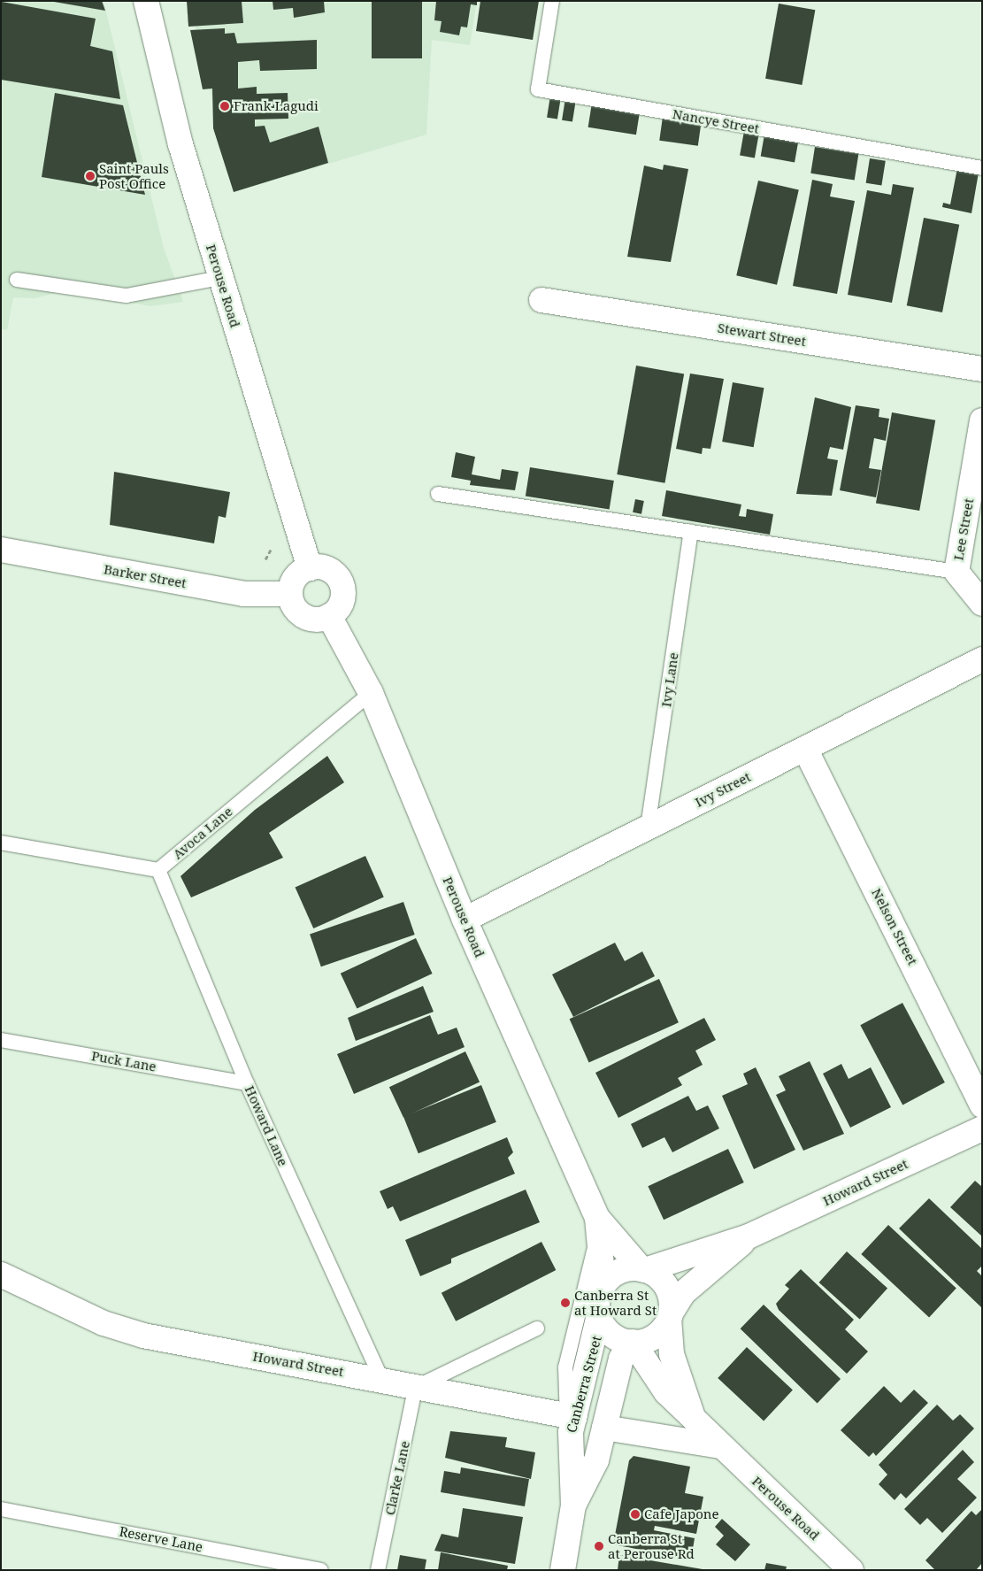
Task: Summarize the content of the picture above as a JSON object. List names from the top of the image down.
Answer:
{
  "streets": {
    "street": [
      "Perouse Road",
      "Stewart Street",
      "Lee Street",
      "Barker Street",
      "Ivy Street",
      "Nelson Street",
      "Howard Street",
      "Canberra Street"
    ],
    "lane": [
      "Nancye Street",
      "Ivy Lane",
      "Avoca Lane",
      "Puck Lane",
      "Howard Lane",
      "Clarke Lane",
      "Reserve Lane"
    ]
  },
  "crossings": [
    ["Perouse Road", "Barker Street"],
    ["Perouse Road", "Ivy Street"],
    ["Perouse Road", "Avoca Lane"],
    ["Perouse Road", "Howard Street"],
    ["Perouse Road", "Canberra Street"],
    ["Ivy Lane", "Ivy Street"],
    ["Ivy Street", "Nelson Street"],
    ["Avoca Lane", "Howard Lane"],
    ["Puck Lane", "Howard Lane"],
    ["Howard Lane", "Howard Street"],
    ["Howard Street", "Canberra Street"],
    ["Howard Street", "Clarke Lane"]
  ],
  "places": [
    "Frank Lagudi",
    "Saint Pauls Post Office",
    "Canberra St at Howard St",
    "Cafe Japone",
    "Canberra St at Perouse Rd"
  ]
}
